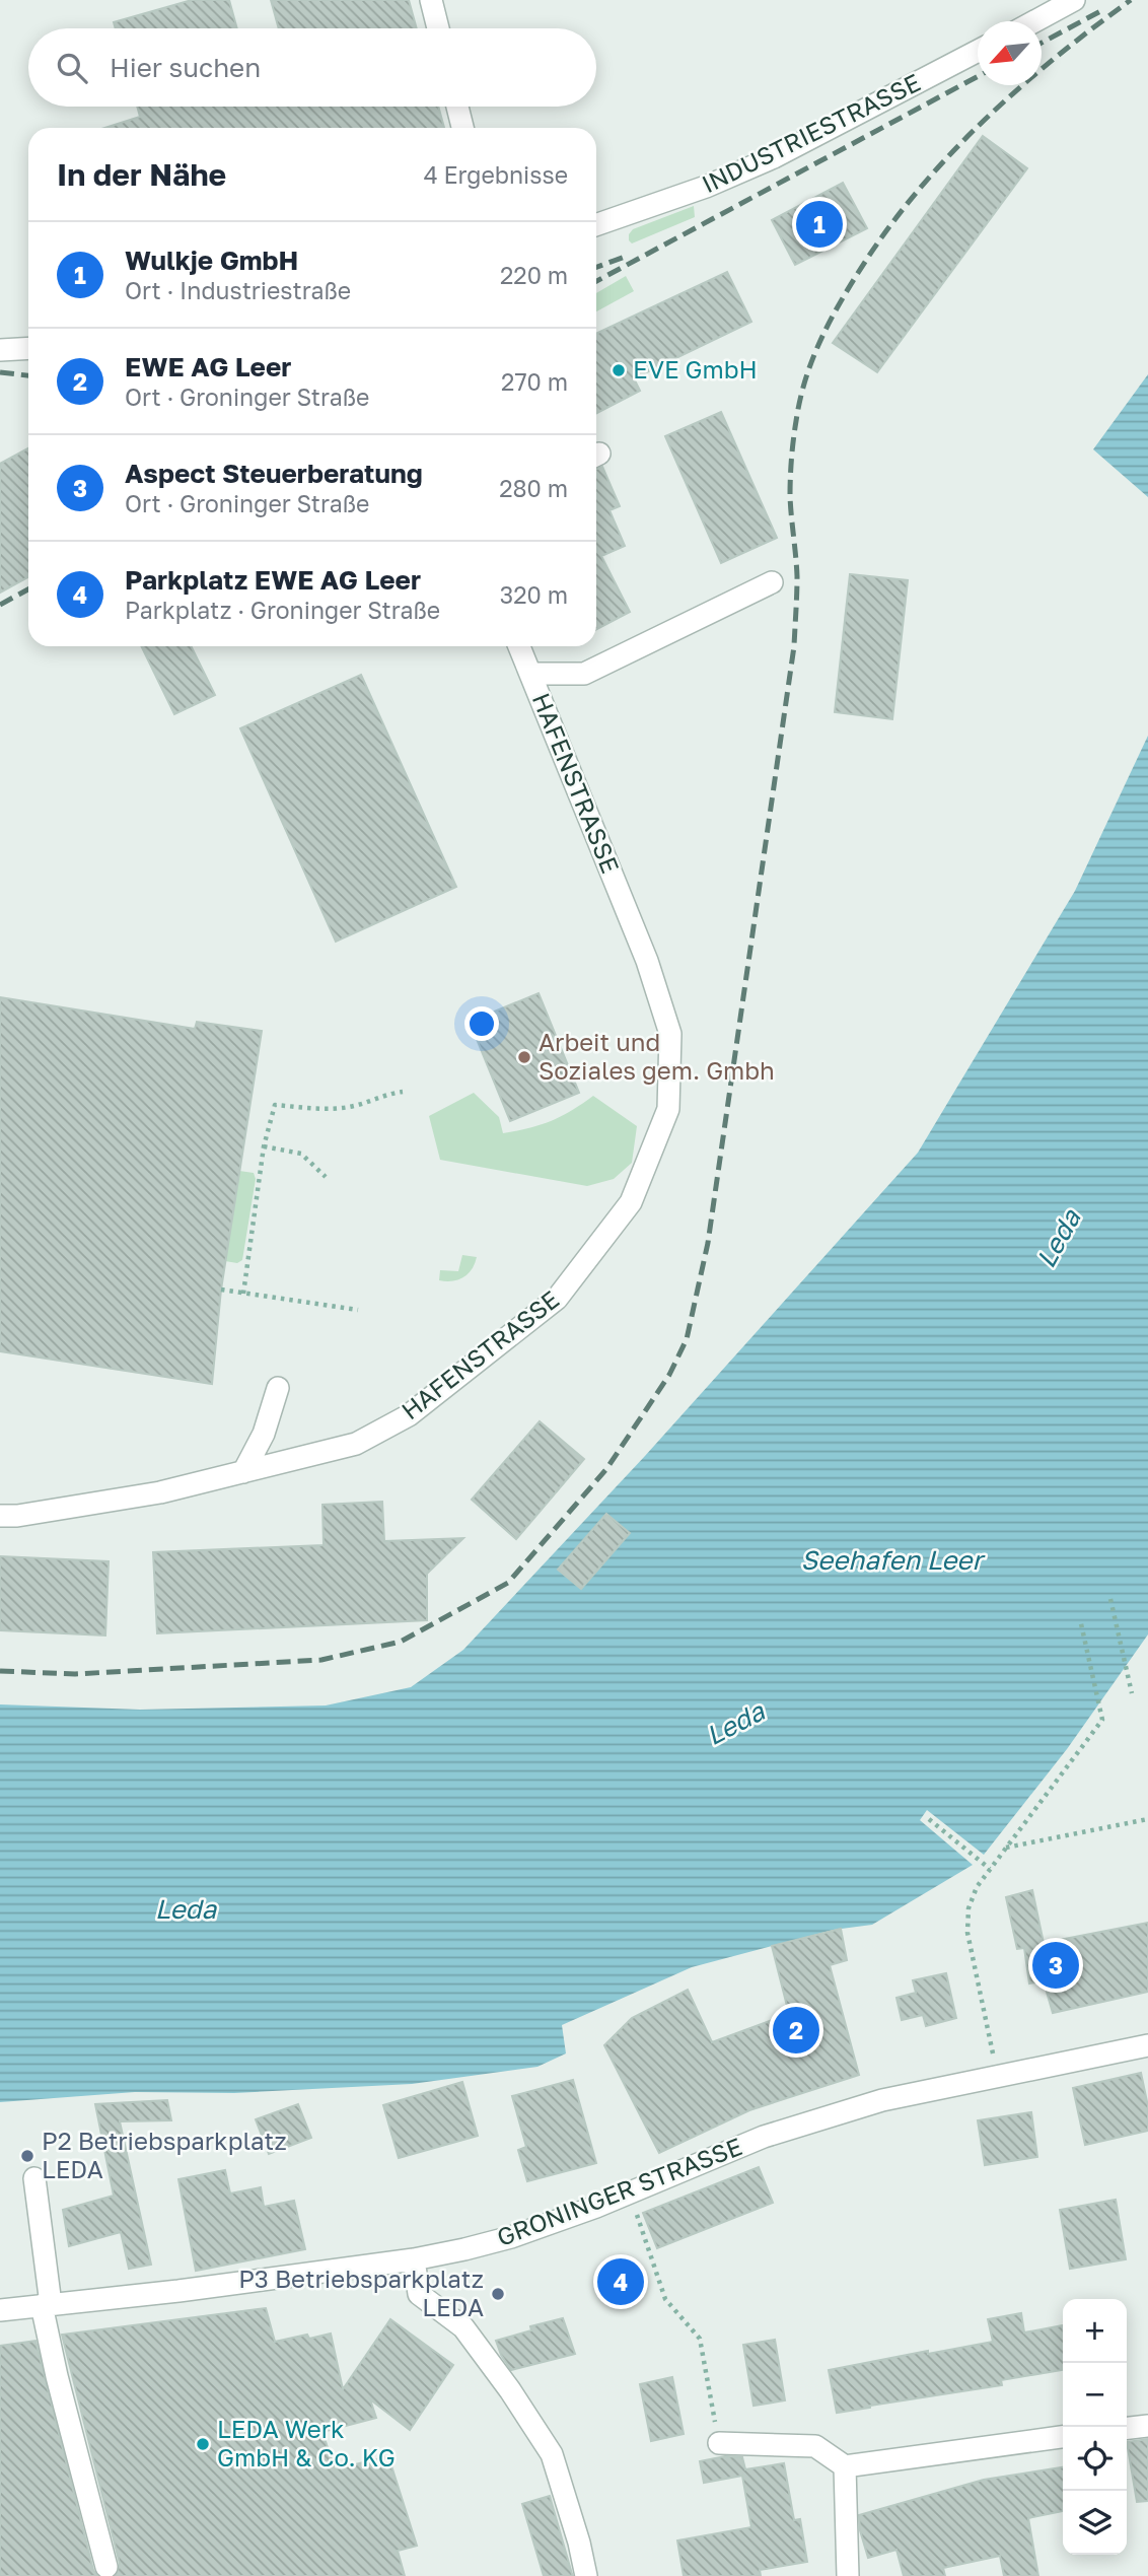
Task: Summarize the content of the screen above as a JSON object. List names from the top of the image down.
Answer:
{
  "streets": {
    "street": ["INDUSTRIESTRASSE", "HAFENSTRASSE", "GRONINGER STRASSE"]
  },
  "water": ["Leda", "Seehafen Leer"],
  "places": [
    "EVE GmbH",
    "Arbeit und Soziales gem. Gmbh",
    "P2 Betriebsparkplatz LEDA",
    "P3 Betriebsparkplatz LEDA",
    "LEDA Werk GmbH & Co. KG"
  ],
  "north": "bottom left",
  "page": {
    "search": "Hier suchen",
    "heading": ["In der Nähe", "4 Ergebnisse"],
    "pins": [
      "1",
      "3",
      "2",
      "4"
    ],
    "list": [
      {
        "mark": "1",
        "name": "Wulkje GmbH",
        "note": "Ort · Industriestraße",
        "value": "220 m"
      },
      {
        "mark": "2",
        "name": "EWE AG Leer",
        "note": "Ort · Groninger Straße",
        "value": "270 m"
      },
      {
        "mark": "3",
        "name": "Aspect Steuerberatung",
        "note": "Ort · Groninger Straße",
        "value": "280 m"
      },
      {
        "mark": "4",
        "name": "Parkplatz EWE AG Leer",
        "note": "Parkplatz · Groninger Straße",
        "value": "320 m"
      }
    ],
    "map_buttons": ["+", "−"]
  }
}
